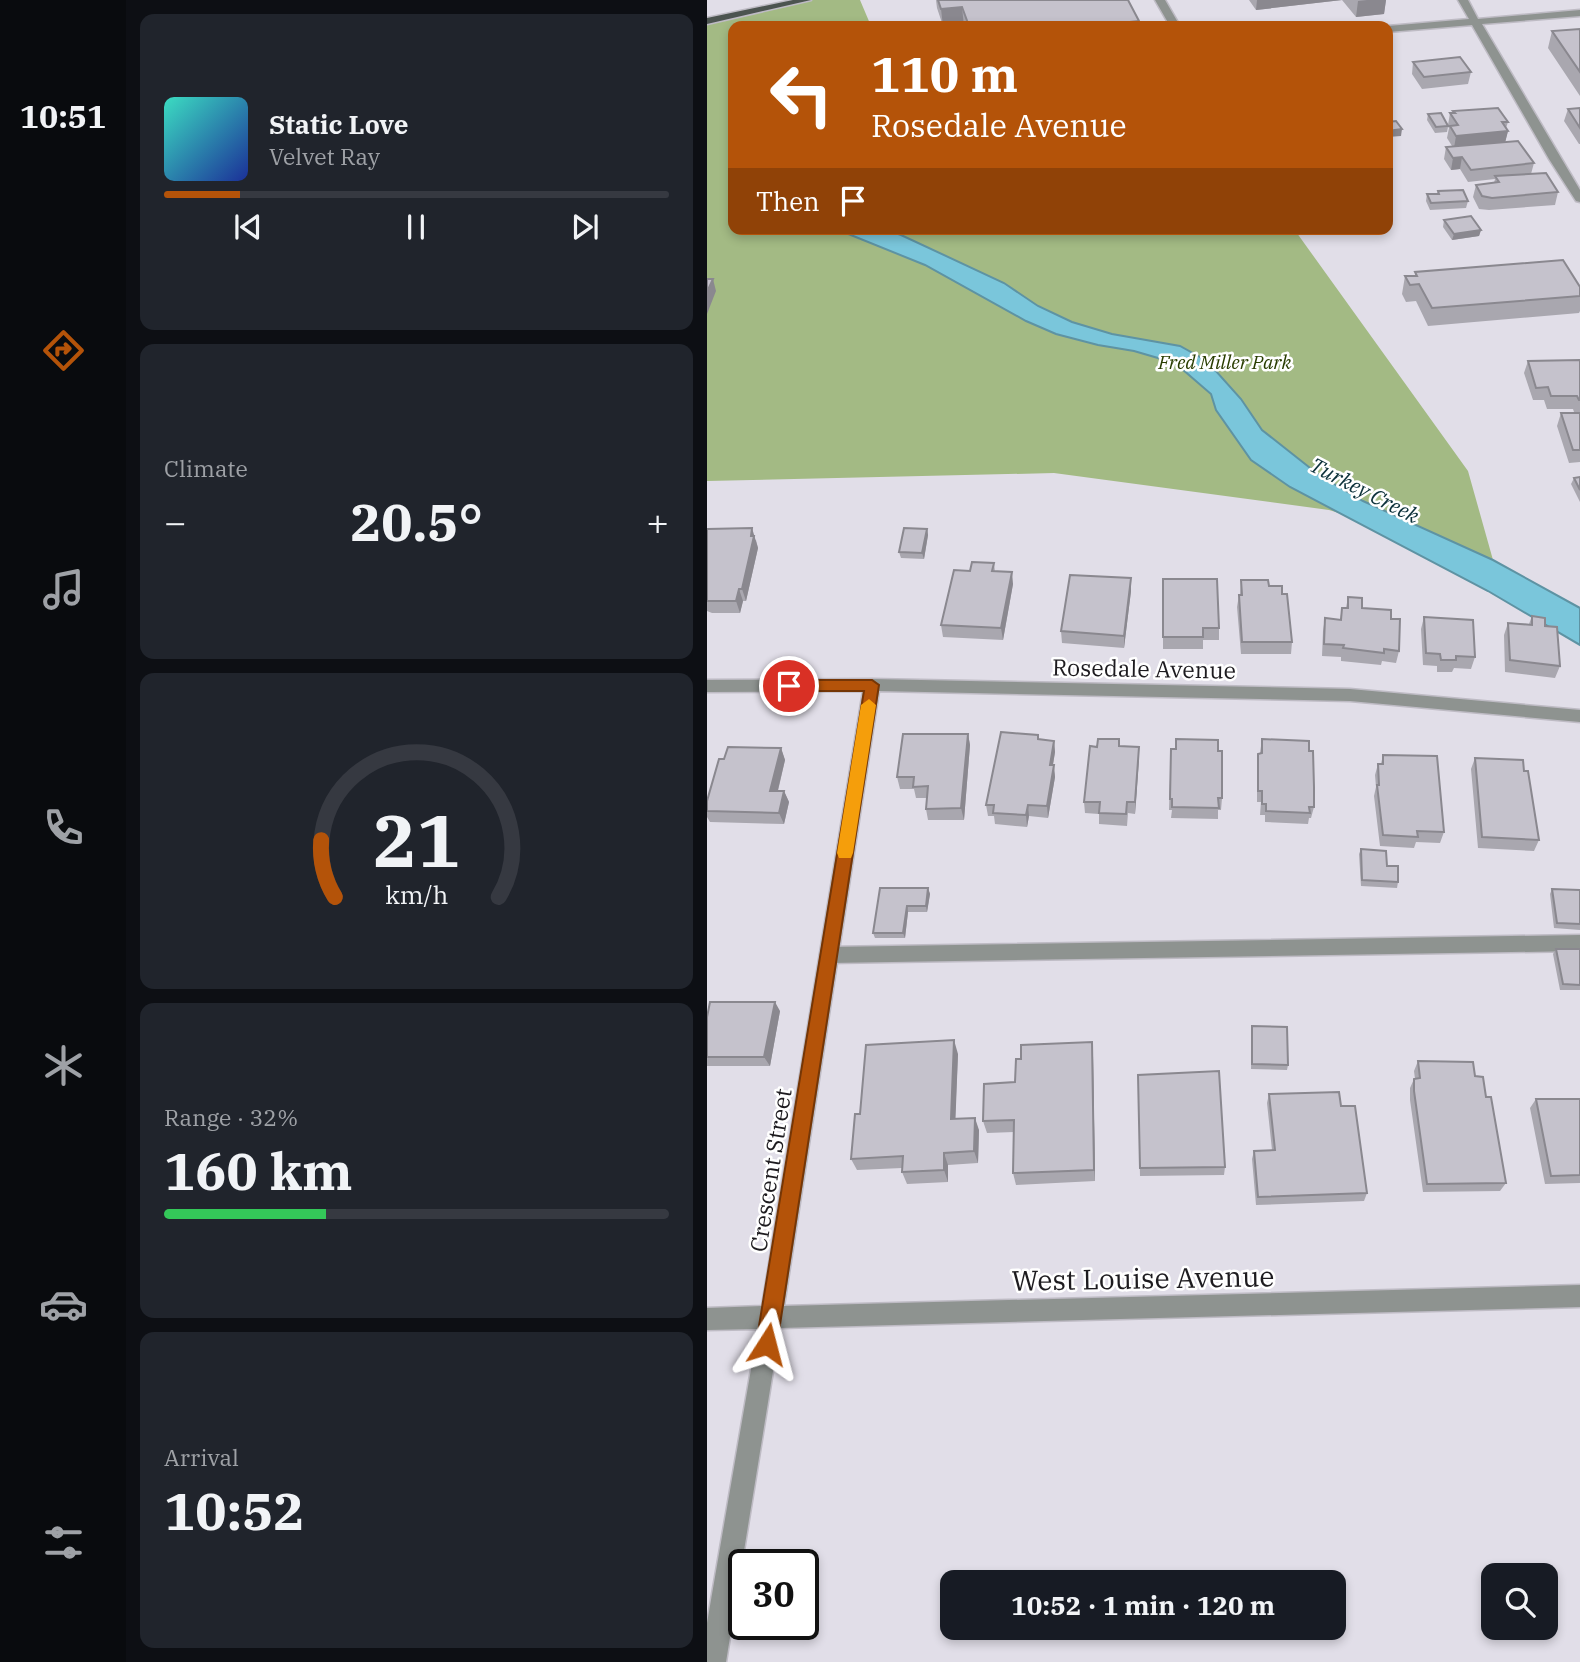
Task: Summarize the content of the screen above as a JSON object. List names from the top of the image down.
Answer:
{
  "streets": {
    "street": ["Rosedale Avenue", "Crescent Street", "West Louise Avenue"]
  },
  "crossings": [
    ["Rosedale Avenue", "Crescent Street"],
    ["Crescent Street", "West Louise Avenue"]
  ],
  "water": ["Turkey Creek"],
  "parks": ["Fred Miller Park"],
  "page": {
    "tabs": "10:51",
    "turn": ["110 m", "Rosedale Avenue"],
    "song": ["Static Love", "Velvet Ray"],
    "then": "Then",
    "tile": [
      "Climate",
      ["Range · 32%", "160 km"],
      ["Arrival", "10:52"]
    ],
    "heat": ["−", "20.5°", "+"],
    "limit": "30",
    "trip": "10:52 · 1 min · 120 m",
    "gauge": ["21", "km/h"]
  }
}
